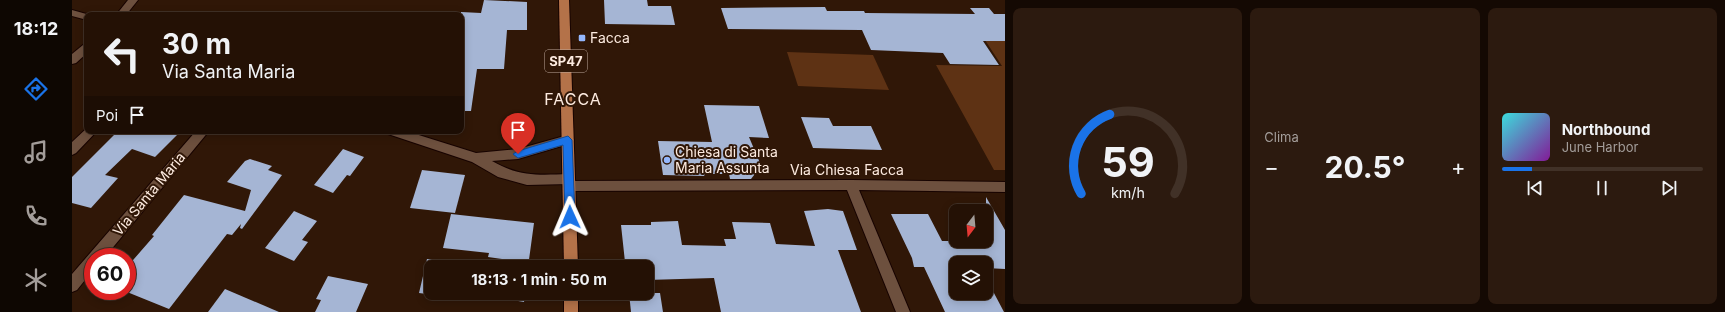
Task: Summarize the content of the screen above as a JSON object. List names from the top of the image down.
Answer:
{
  "streets": {
    "main road": ["SP47"],
    "street": ["Via Chiesa Facca", "Via Santa Maria"]
  },
  "crossings": [
    ["SP47", "Via Chiesa Facca"]
  ],
  "districts": ["FACCA"],
  "places": {
    "transit": ["Facca"],
    "other": ["Chiesa di Santa Maria Assunta"]
  },
  "north": "bottom",
  "page": {
    "tabs": "18:12",
    "tile": "Clima",
    "turn": ["30 m", "Via Santa Maria"],
    "then": "Poi",
    "song": ["Northbound", "June Harbor"],
    "heat": ["−", "20.5°", "+"],
    "limit": "60",
    "trip": "18:13 · 1 min · 50 m",
    "gauge": ["59", "km/h"]
  }
}
